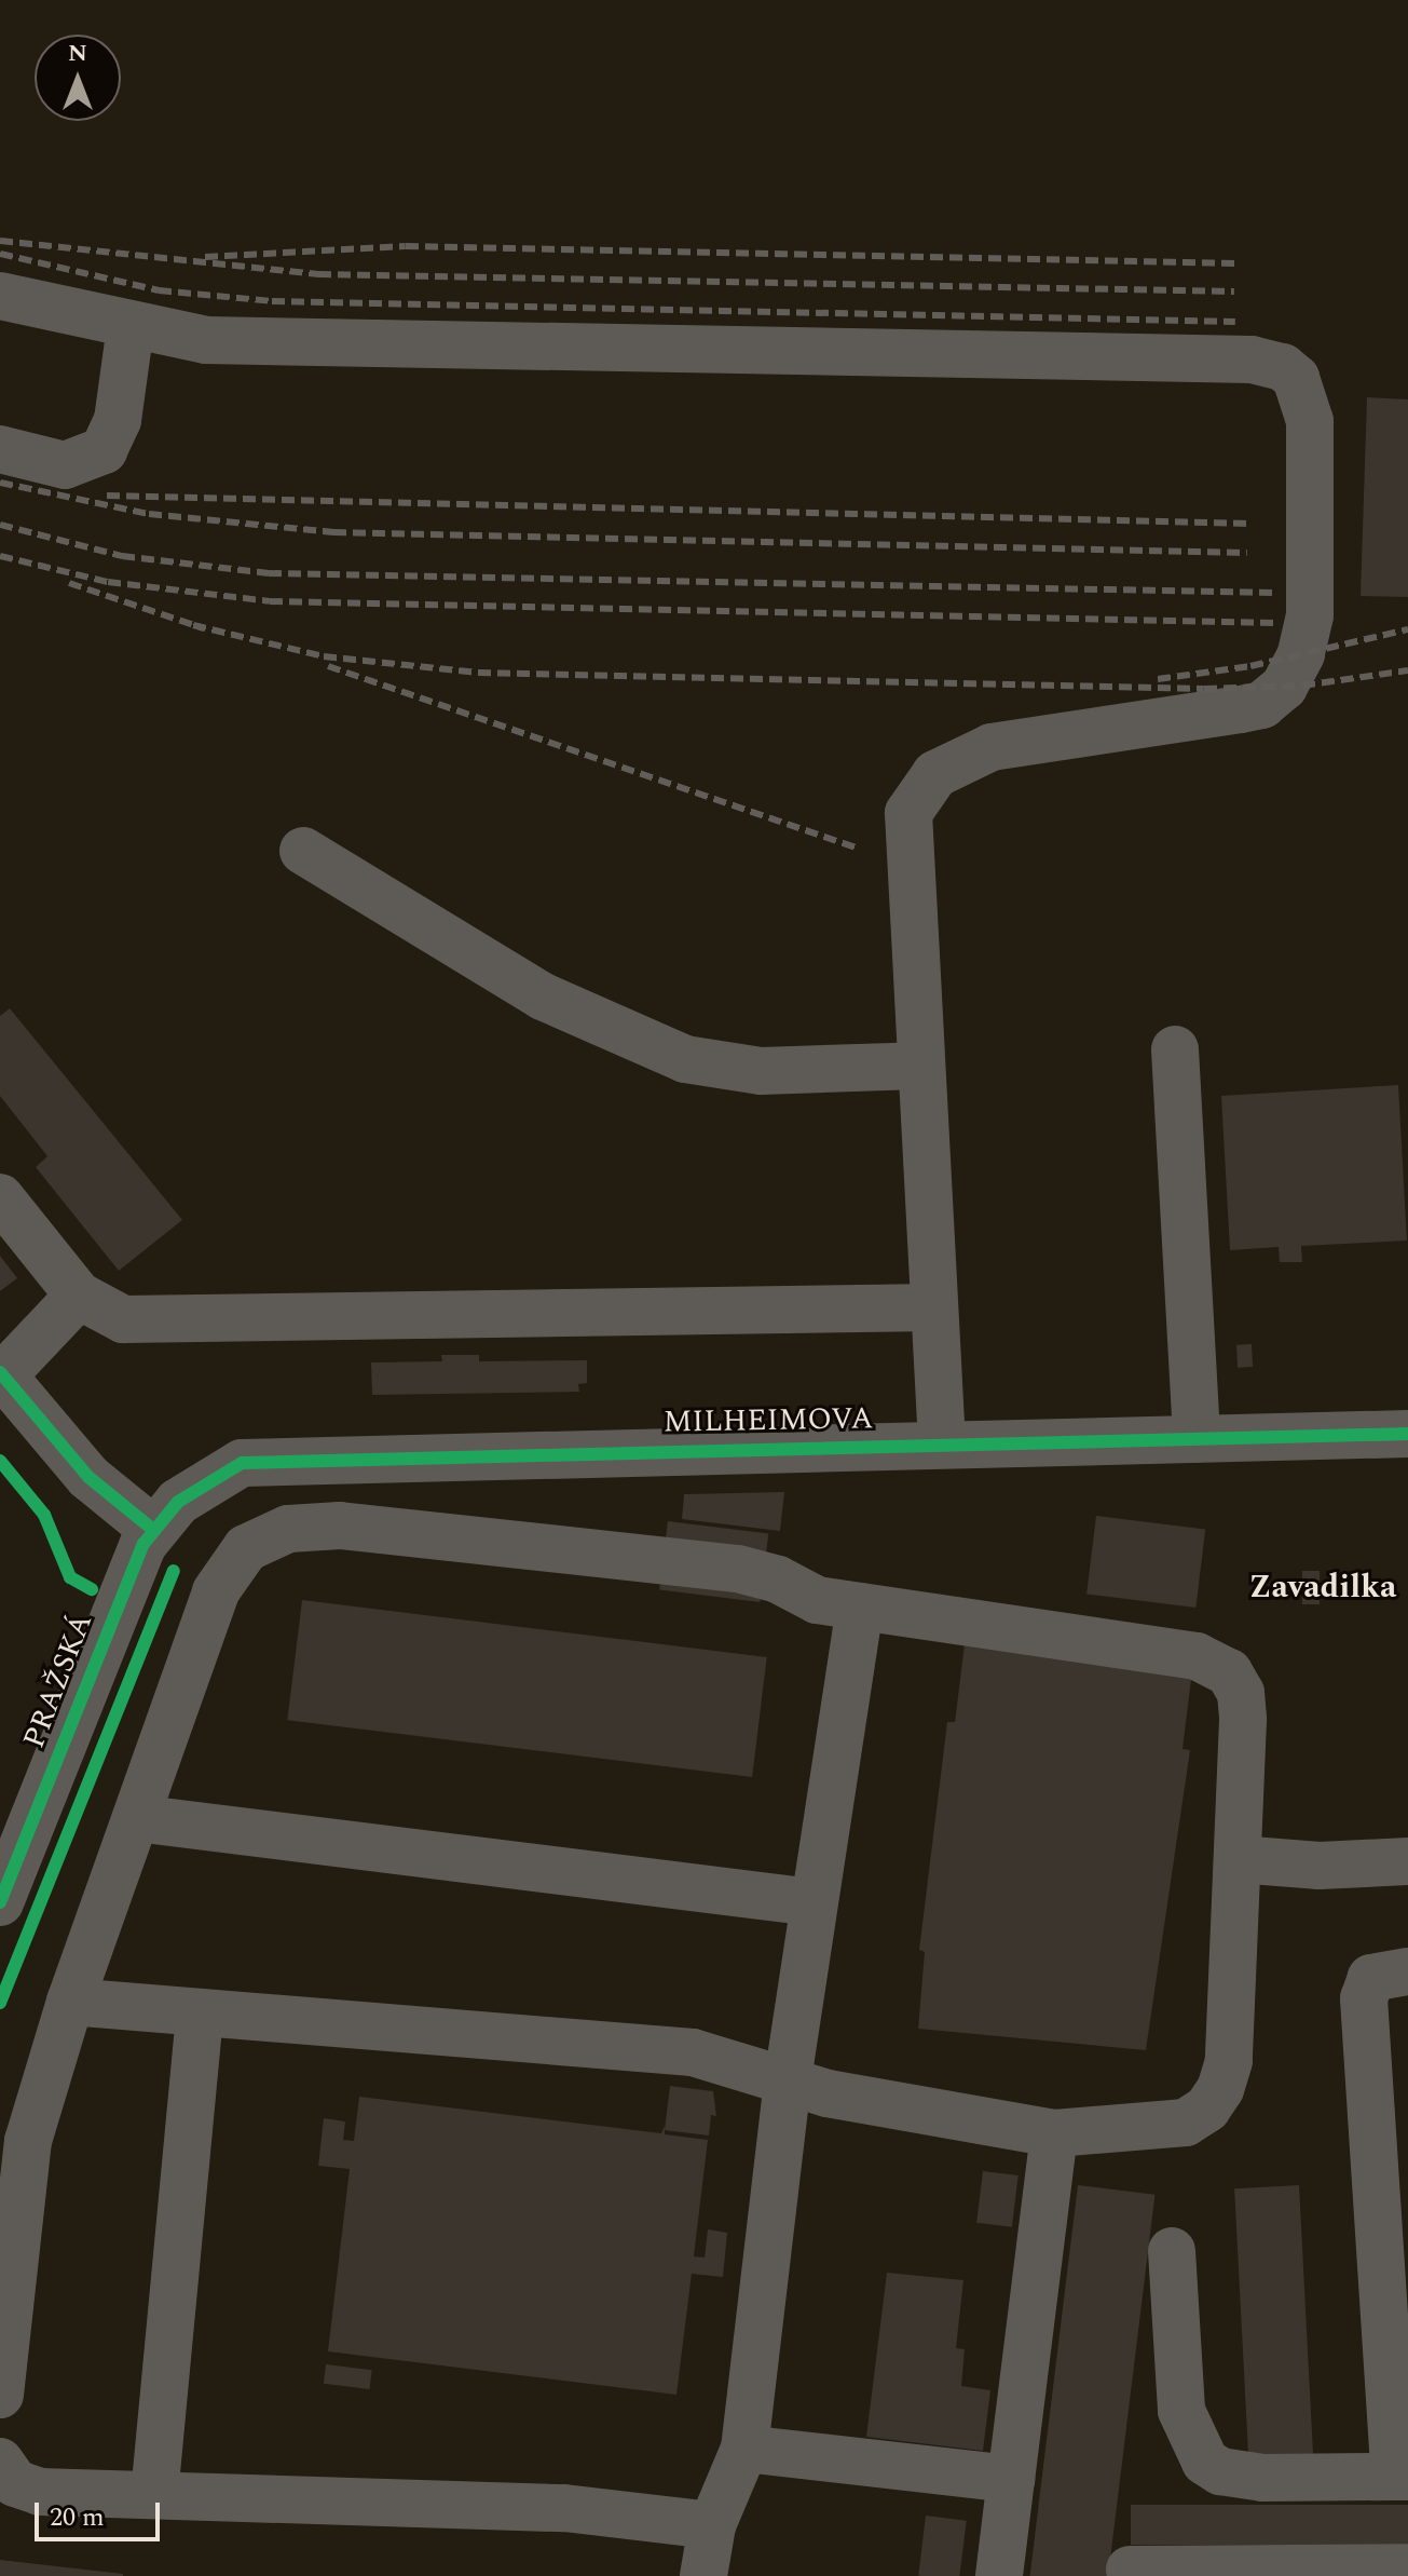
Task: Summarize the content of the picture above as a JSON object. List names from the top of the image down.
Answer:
{
  "streets": {
    "street": ["MILHEIMOVA", "PRAŽSKÁ"]
  },
  "crossings": [
    ["MILHEIMOVA", "PRAŽSKÁ"]
  ],
  "districts": ["Zavadilka"],
  "scale_bar": "20 m",
  "north": "top"
}
